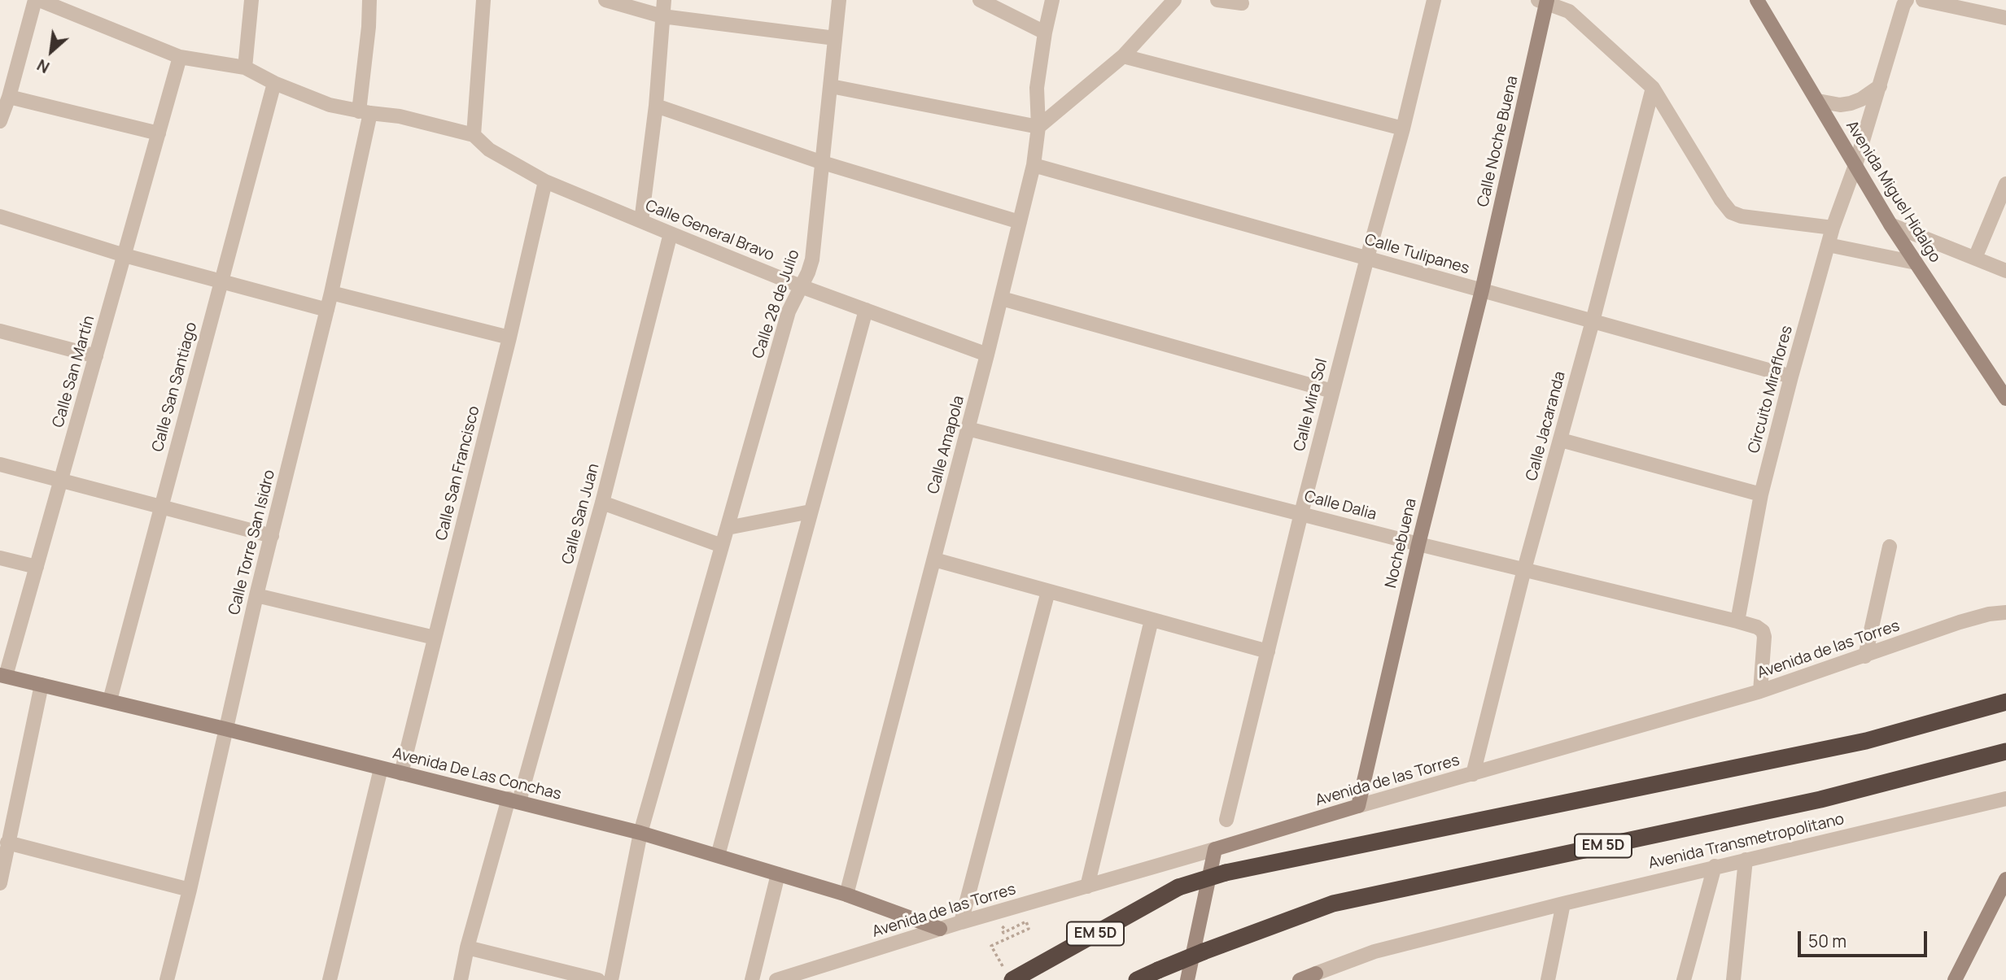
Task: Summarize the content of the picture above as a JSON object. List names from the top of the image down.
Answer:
{
  "streets": {
    "highway": ["EM 5D"],
    "street": [
      "Calle Noche Buena",
      "Avenida Miguel Hidalgo",
      "Calle General Bravo",
      "Calle Tulipanes",
      "Calle 28 de Julio",
      "Calle San Martín",
      "Calle San Santiago",
      "Circuito Miraflores",
      "Calle Mira Sol",
      "Calle Jacaranda",
      "Calle Amapola",
      "Calle San Francisco",
      "Calle Dalia",
      "Calle San Juan",
      "Calle Torre San Isidro",
      "Nochebuena",
      "Avenida de las Torres",
      "Avenida De Las Conchas",
      "Avenida Transmetropolitano"
    ]
  },
  "crossings": [
    ["Calle Noche Buena", "Calle Tulipanes"],
    ["Calle Noche Buena", "Nochebuena"],
    ["Avenida Miguel Hidalgo", "Circuito Miraflores"],
    ["Calle General Bravo", "Calle 28 de Julio"],
    ["Calle General Bravo", "Calle Amapola"],
    ["Calle General Bravo", "Calle San Francisco"],
    ["Calle General Bravo", "Calle San Juan"],
    ["Calle Tulipanes", "Circuito Miraflores"],
    ["Calle Tulipanes", "Calle Mira Sol"],
    ["Calle Tulipanes", "Calle Jacaranda"],
    ["Calle Tulipanes", "Calle Amapola"],
    ["Calle Tulipanes", "Nochebuena"],
    ["Calle 28 de Julio", "Avenida De Las Conchas"],
    ["Calle San Martín", "Avenida De Las Conchas"],
    ["Calle San Santiago", "Avenida De Las Conchas"],
    ["Circuito Miraflores", "Calle Dalia"],
    ["Calle Mira Sol", "Calle Dalia"],
    ["Calle Jacaranda", "Calle Dalia"],
    ["Calle Jacaranda", "Avenida de las Torres"],
    ["Calle Amapola", "Calle Dalia"],
    ["Calle Amapola", "Avenida De Las Conchas"],
    ["Calle San Francisco", "Avenida De Las Conchas"],
    ["Calle Dalia", "Nochebuena"],
    ["Calle San Juan", "Avenida De Las Conchas"],
    ["Calle Torre San Isidro", "Avenida De Las Conchas"],
    ["Nochebuena", "Avenida de las Torres"],
    ["Avenida de las Torres", "Avenida De Las Conchas"]
  ],
  "scale_bar": "50 m",
  "north": "bottom left"
}
